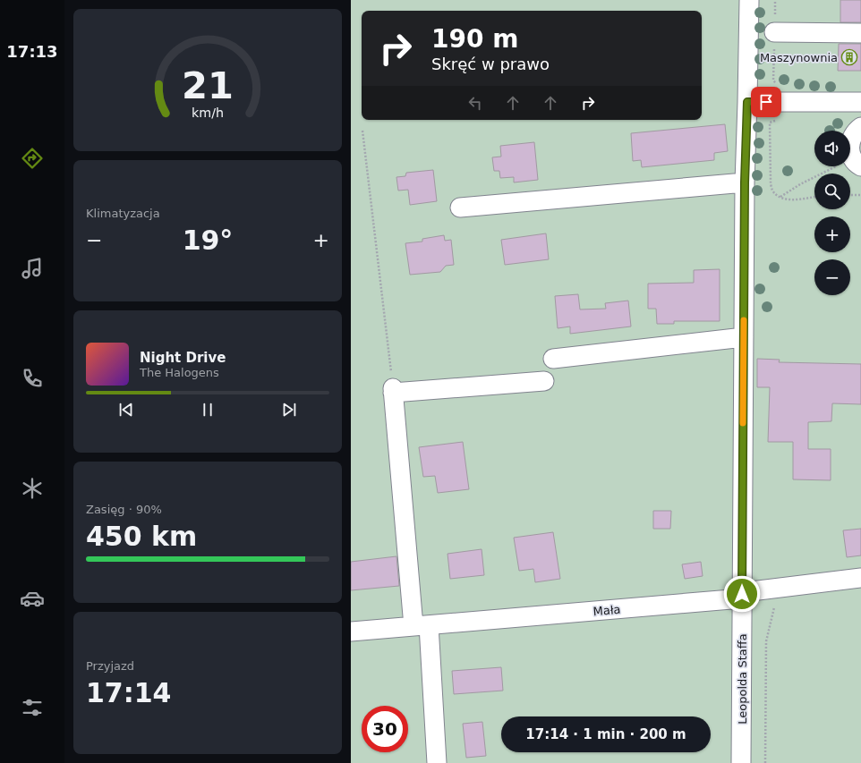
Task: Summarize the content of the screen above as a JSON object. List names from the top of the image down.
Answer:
{
  "streets": {
    "street": ["Mała", "Leopolda Staffa"]
  },
  "crossings": [
    ["Mała", "Leopolda Staffa"]
  ],
  "places": {
    "building": ["Maszynownia"]
  },
  "page": {
    "tabs": "17:13",
    "turn": ["190 m", "Skręć w prawo"],
    "map_buttons": ["+", "−"],
    "tile": [
      "Klimatyzacja",
      ["Zasięg · 90%", "450 km"],
      ["Przyjazd", "17:14"]
    ],
    "heat": ["−", "19°", "+"],
    "song": ["Night Drive", "The Halogens"],
    "limit": "30",
    "trip": "17:14 · 1 min · 200 m",
    "gauge": ["21", "km/h"]
  }
}
